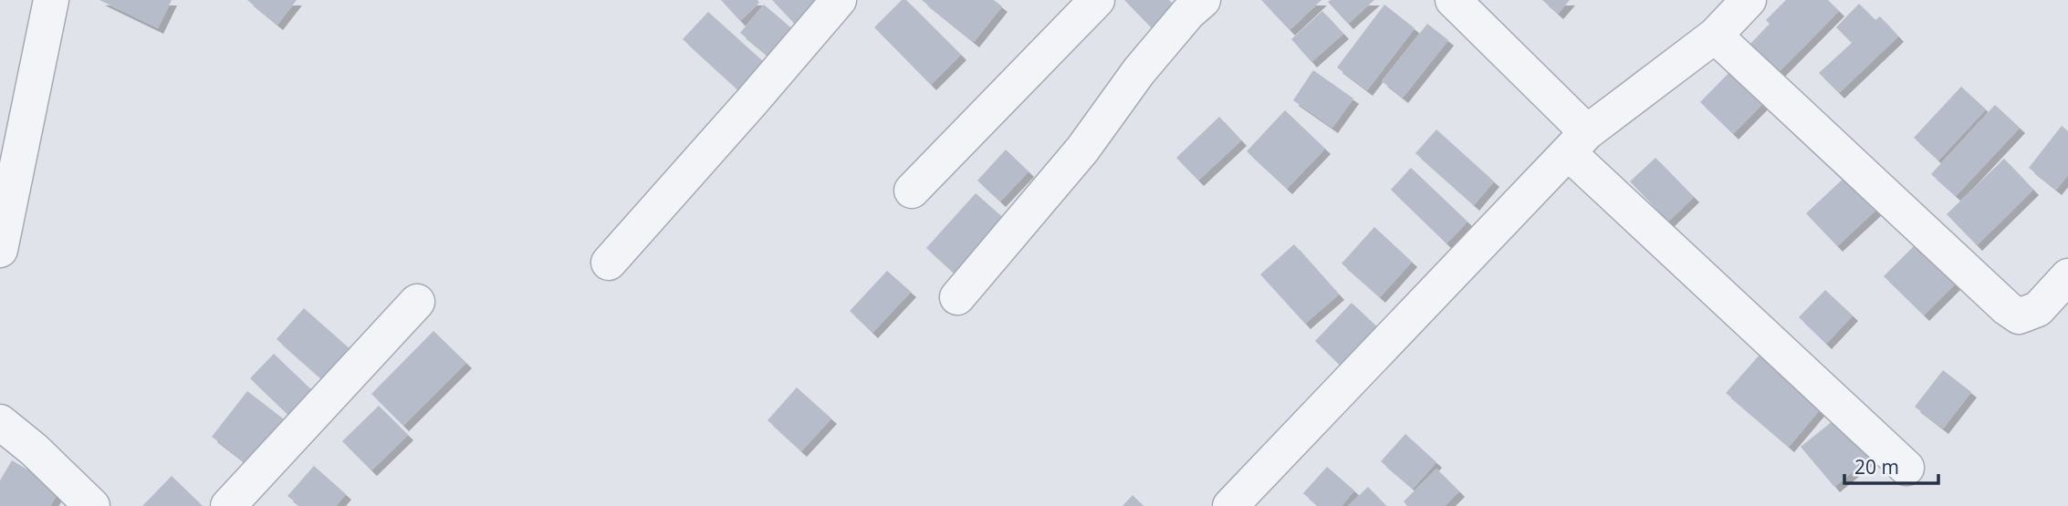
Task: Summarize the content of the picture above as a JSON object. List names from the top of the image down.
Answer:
{
  "scale_bar": "20 m"
}
